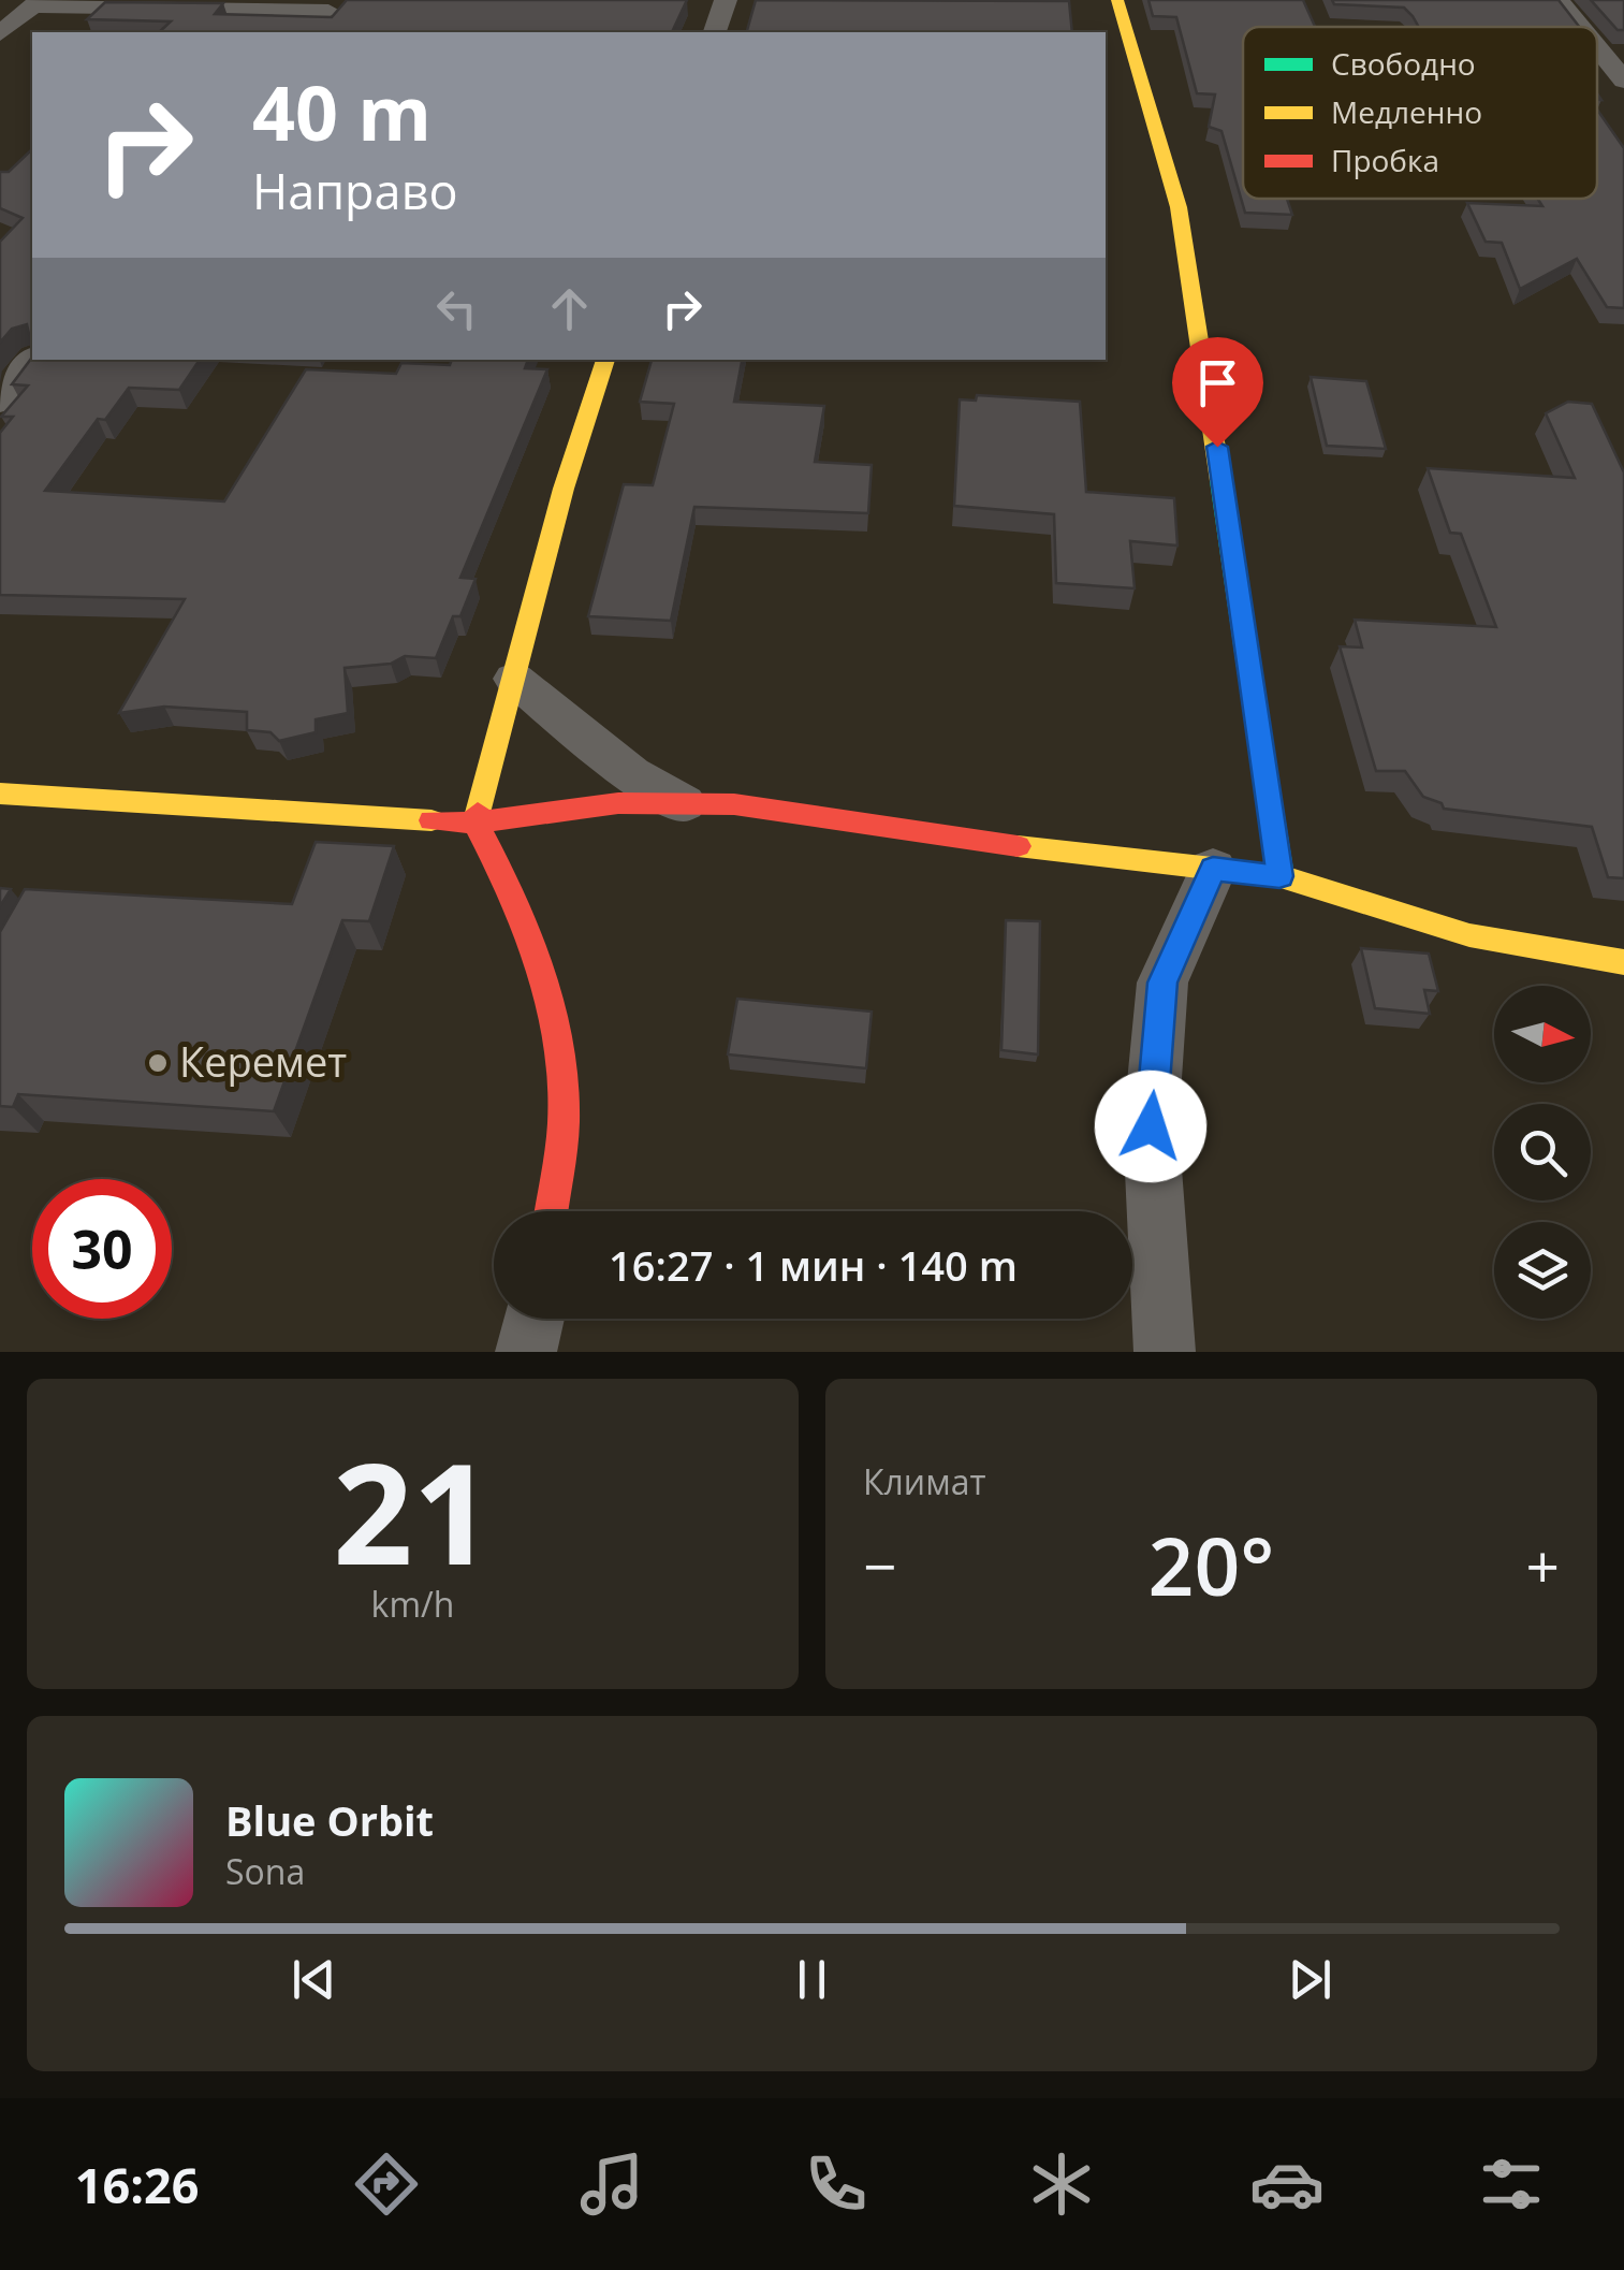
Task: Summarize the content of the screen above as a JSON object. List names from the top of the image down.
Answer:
{
  "places": ["Керемет"],
  "legend": ["Свободно", "Медленно", "Пробка"],
  "north": "right",
  "page": {
    "turn": ["40 m", "Направо"],
    "limit": "30",
    "trip": "16:27 · 1 мин · 140 m",
    "tile": [
      ["21", "km/h"],
      "Климат"
    ],
    "heat": ["−", "20°", "+"],
    "song": ["Blue Orbit", "Sona"],
    "tabs": "16:26"
  }
}
